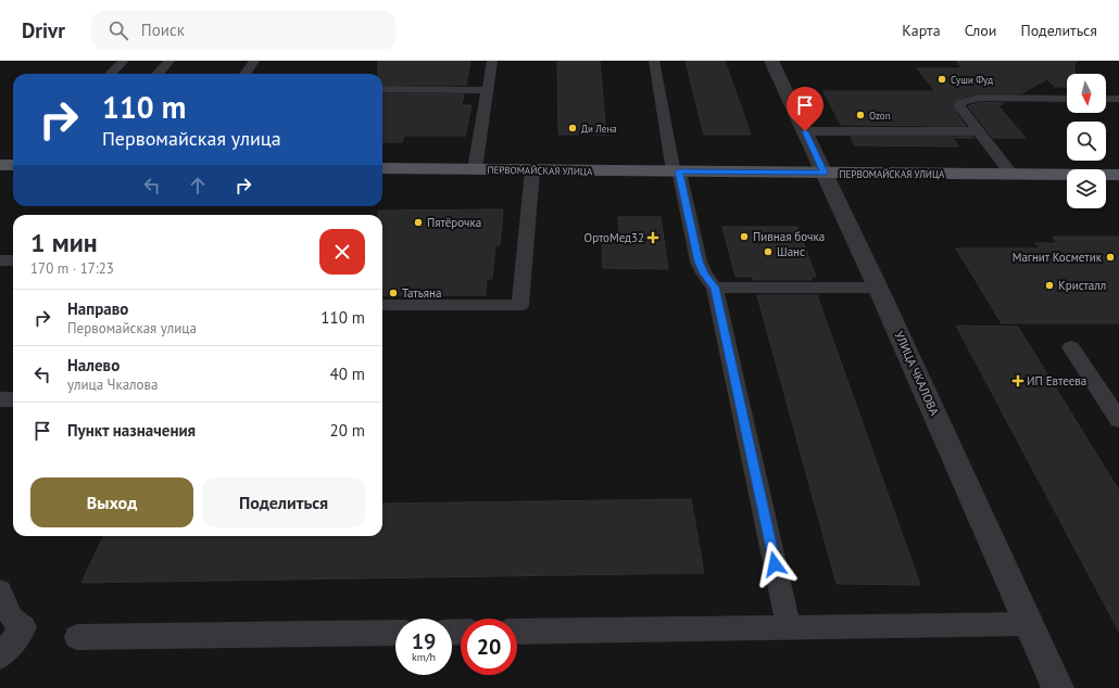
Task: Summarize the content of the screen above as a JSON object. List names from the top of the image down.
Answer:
{
  "streets": {
    "main road": ["ПЕРВОМАЙСКАЯ УЛИЦА"],
    "street": ["УЛИЦА ЧКАЛОВА"]
  },
  "crossings": [
    ["ПЕРВОМАЙСКАЯ УЛИЦА", "УЛИЦА ЧКАЛОВА"]
  ],
  "places": {
    "other": [
      "Суши Фуд",
      "Ozon",
      "Ди Лена",
      "Пятёрочка",
      "Пивная бочка",
      "Шанс",
      "Магнит Косметик",
      "Кристалл",
      "Татьяна"
    ],
    "health": ["ОртоМед32", "ИП Евтеева"]
  },
  "north": "bottom",
  "page": {
    "header": "Drivr",
    "search": "Поиск",
    "nav": ["Карта", "Слои", "Поделиться"],
    "turn": ["110 m", "Первомайская улица"],
    "heading": ["1 мин", "170 m · 17:23"],
    "list": [
      {
        "name": "Направо",
        "note": "Первомайская улица",
        "value": "110 m"
      },
      {
        "name": "Налево",
        "note": "улица Чкалова",
        "value": "40 m"
      },
      {
        "name": "Пункт назначения",
        "value": "20 m"
      }
    ],
    "buttons": ["Выход", "Поделиться"],
    "speed": "19 km/h",
    "limit": "20"
  }
}
